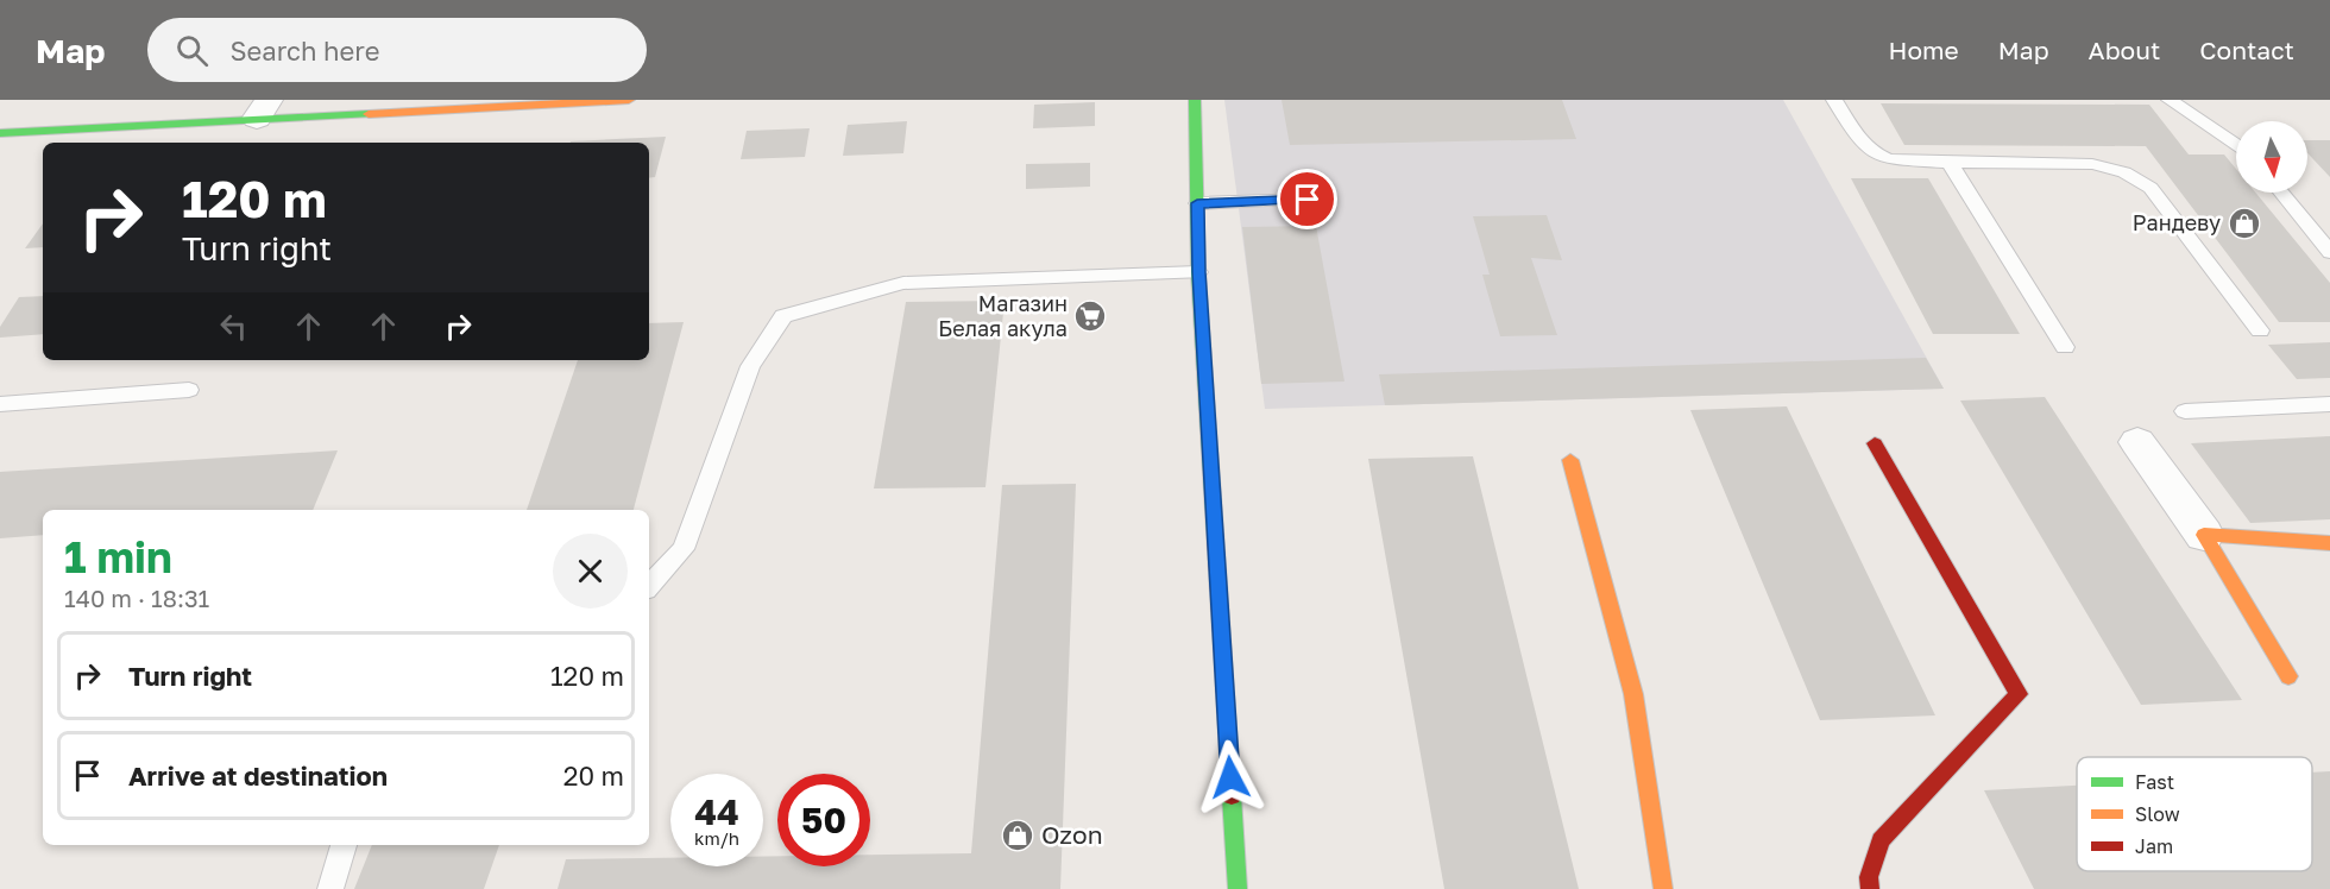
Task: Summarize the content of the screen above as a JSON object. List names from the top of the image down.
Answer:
{
  "places": {
    "shop": ["Рандеву", "Ozon"],
    "supermarket": ["Магазин Белая акула"]
  },
  "legend": ["Fast", "Slow", "Jam"],
  "north": "bottom",
  "page": {
    "header": "Map",
    "search": "Search here",
    "nav": [
      "Home",
      "Map",
      "About",
      "Contact"
    ],
    "turn": ["120 m", "Turn right"],
    "heading": ["1 min", "140 m · 18:31"],
    "list": [
      {
        "name": "Turn right",
        "value": "120 m"
      },
      {
        "name": "Arrive at destination",
        "value": "20 m"
      }
    ],
    "speed": "44 km/h",
    "limit": "50"
  }
}
